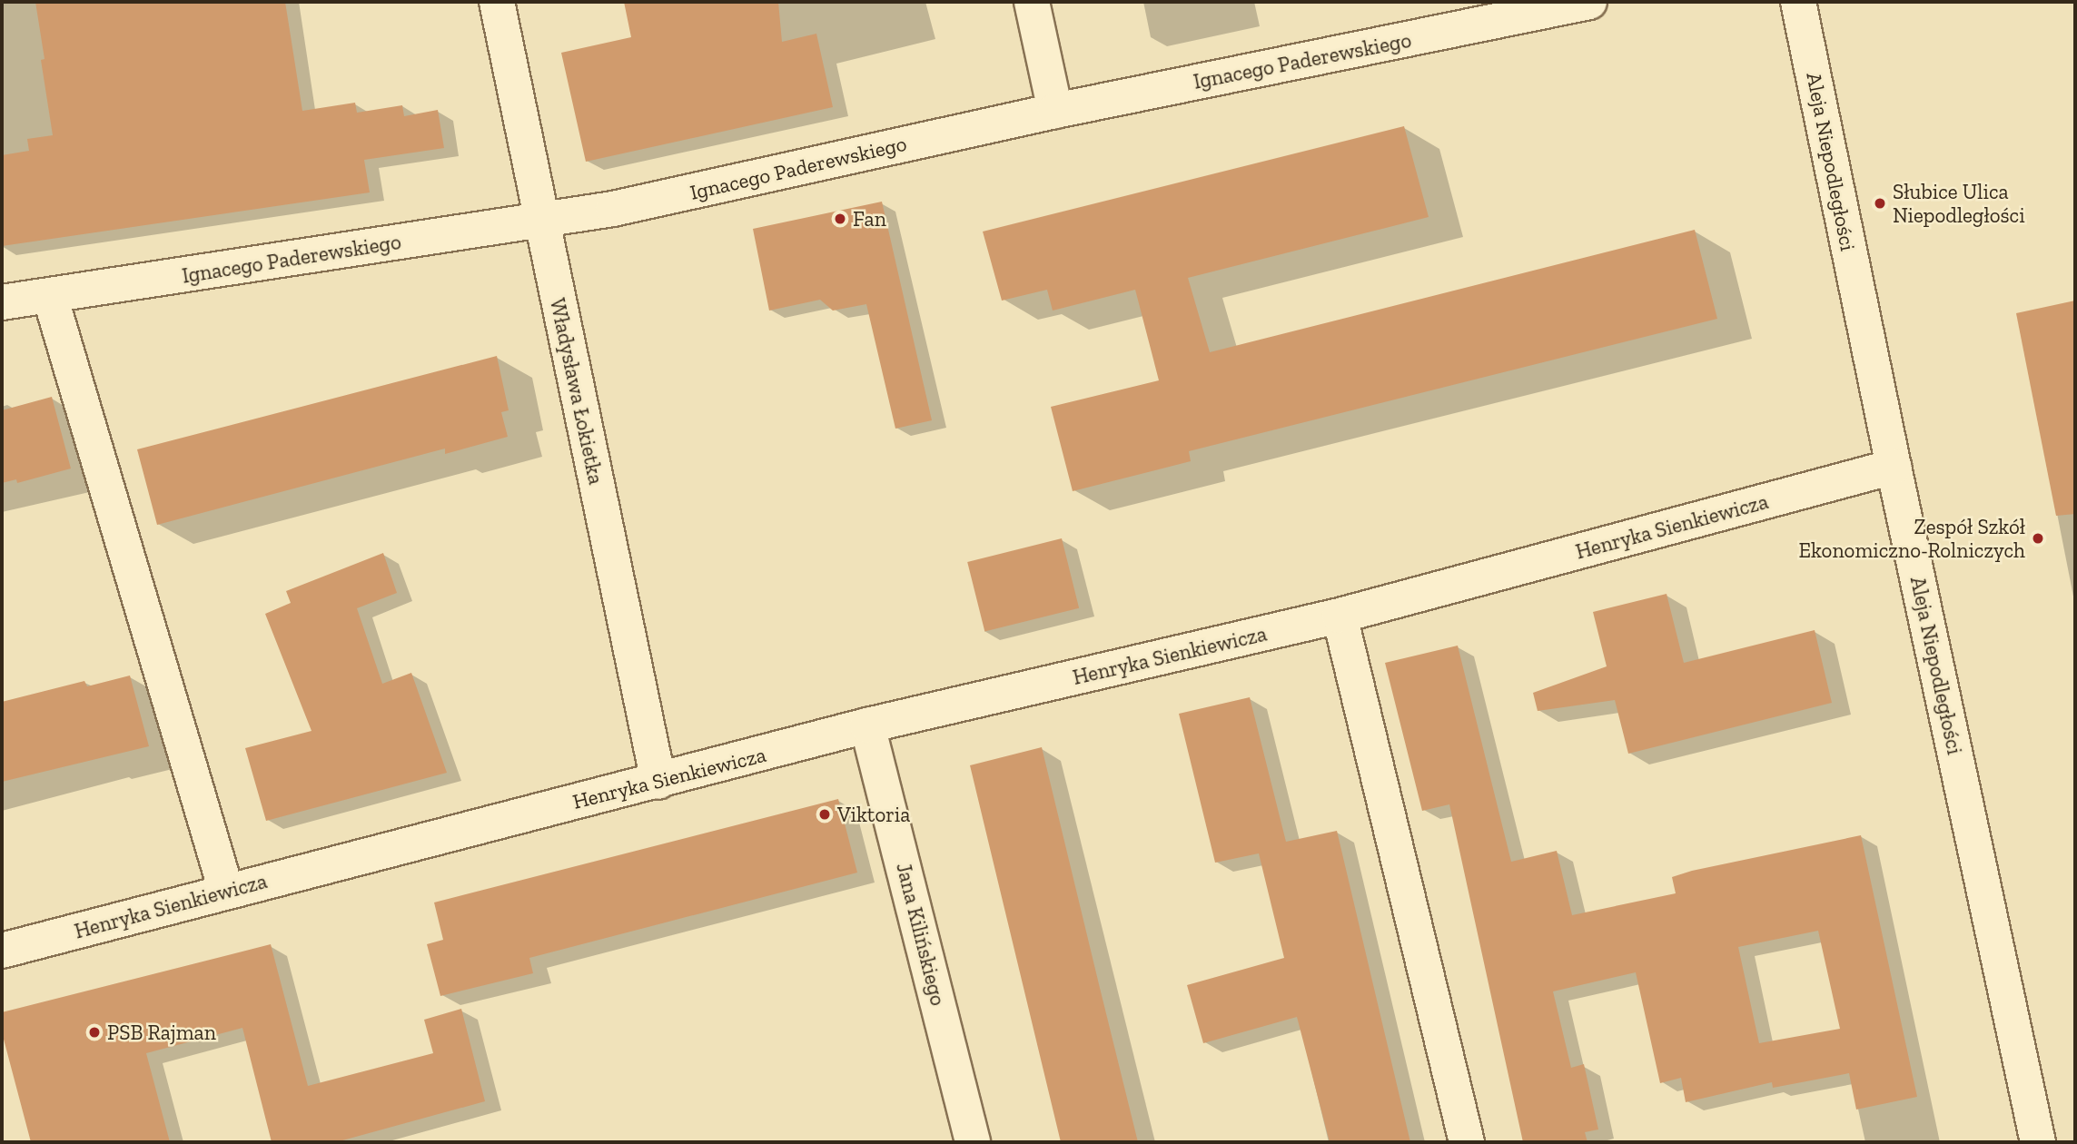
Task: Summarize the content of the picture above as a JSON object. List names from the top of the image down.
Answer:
{
  "streets": {
    "street": [
      "Ignacego Paderewskiego",
      "Aleja Niepodległości",
      "Władysława Łokietka",
      "Henryka Sienkiewicza",
      "Jana Kilińskiego"
    ]
  },
  "crossings": [
    ["Ignacego Paderewskiego", "Władysława Łokietka"],
    ["Aleja Niepodległości", "Henryka Sienkiewicza"],
    ["Władysława Łokietka", "Henryka Sienkiewicza"],
    ["Henryka Sienkiewicza", "Jana Kilińskiego"]
  ],
  "places": [
    "Słubice Ulica Niepodległości",
    "Fan",
    "Zespół Szkół Ekonomiczno-Rolniczych",
    "Viktoria",
    "PSB Rajman"
  ]
}
